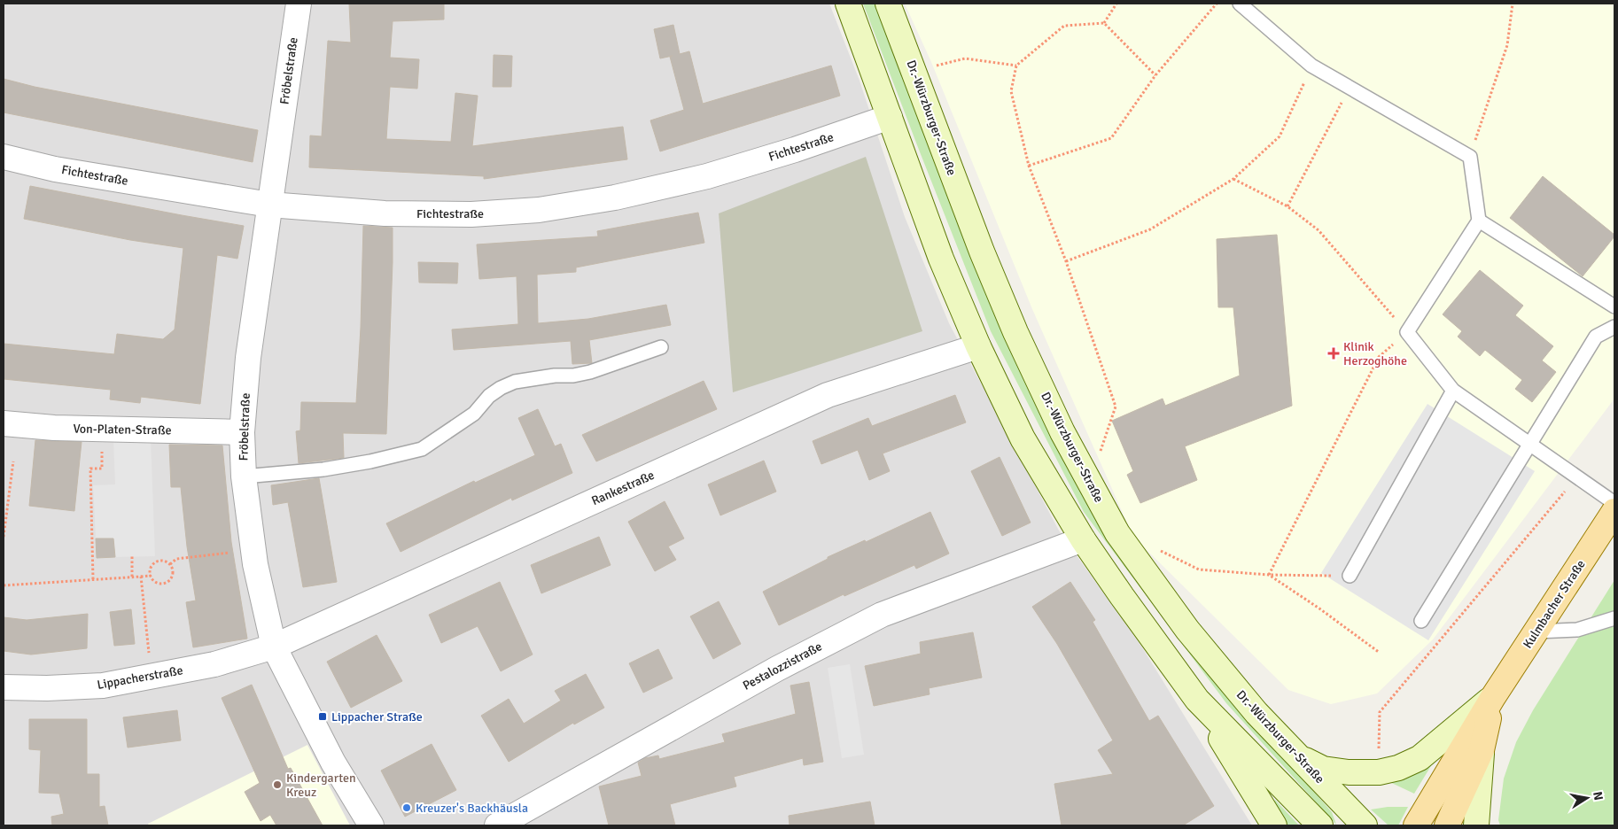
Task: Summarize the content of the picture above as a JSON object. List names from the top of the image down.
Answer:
{
  "streets": {
    "main road": ["Dr.-Würzburger-Straße", "Kulmbacher Straße"],
    "street": [
      "Fröbelstraße",
      "Fichtestraße",
      "Von-Platen-Straße",
      "Rankestraße",
      "Pestalozzistraße",
      "Lippacherstraße"
    ]
  },
  "crossings": [
    ["Fröbelstraße", "Fichtestraße"],
    ["Fröbelstraße", "Von-Platen-Straße"],
    ["Fröbelstraße", "Rankestraße"],
    ["Fröbelstraße", "Lippacherstraße"],
    ["Rankestraße", "Lippacherstraße"]
  ],
  "places": {
    "health": ["Klinik Herzoghöhe"],
    "transit": ["Lippacher Straße"],
    "other": ["Kindergarten Kreuz", "Kreuzer's Backhäusla"]
  },
  "north": "right"
}
